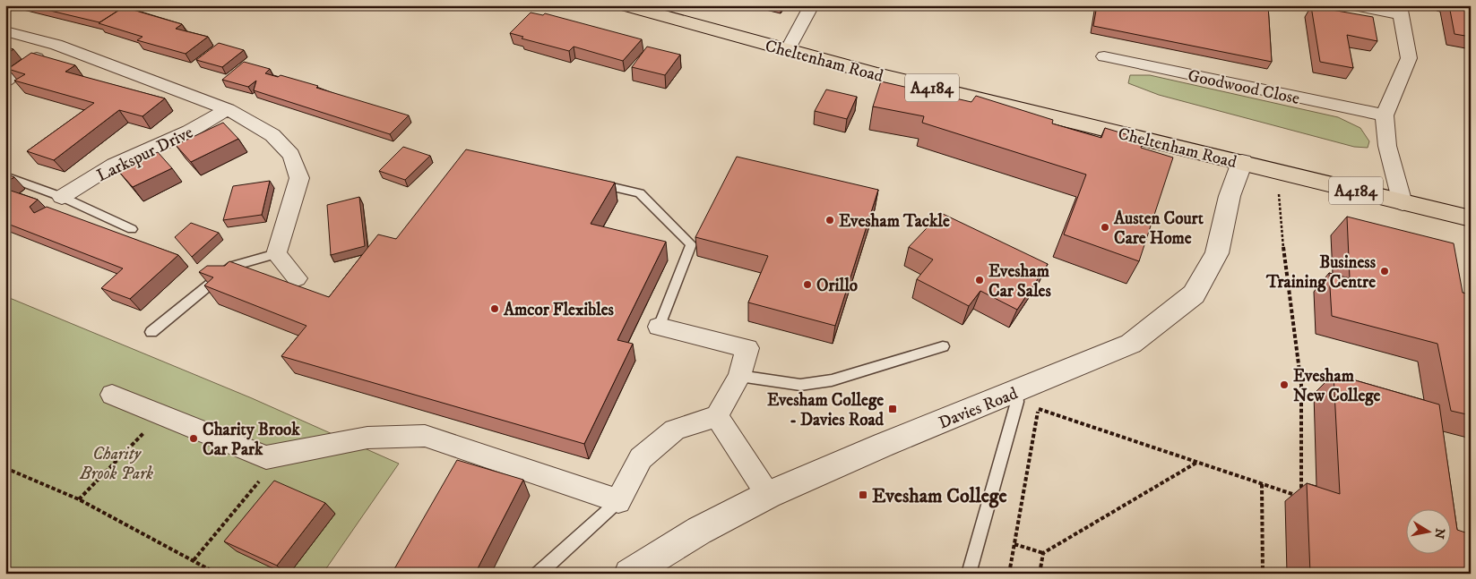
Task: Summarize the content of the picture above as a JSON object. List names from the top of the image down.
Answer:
{
  "streets": {
    "main road": ["Cheltenham Road", "A4184"],
    "street": ["Goodwood Close", "Larkspur Drive", "Davies Road"]
  },
  "crossings": [
    ["Cheltenham Road", "Davies Road"]
  ],
  "parks": ["Charity Brook Park"],
  "places": {
    "other": [
      "Evesham Tackle",
      "Austen Court Care Home",
      "Business Training Centre",
      "Evesham Car Sales",
      "Orillo",
      "Amcor Flexibles",
      "Evesham New College",
      "Charity Brook Car Park"
    ],
    "transit": ["Evesham College - Davies Road", "Evesham College"]
  },
  "north": "right"
}
